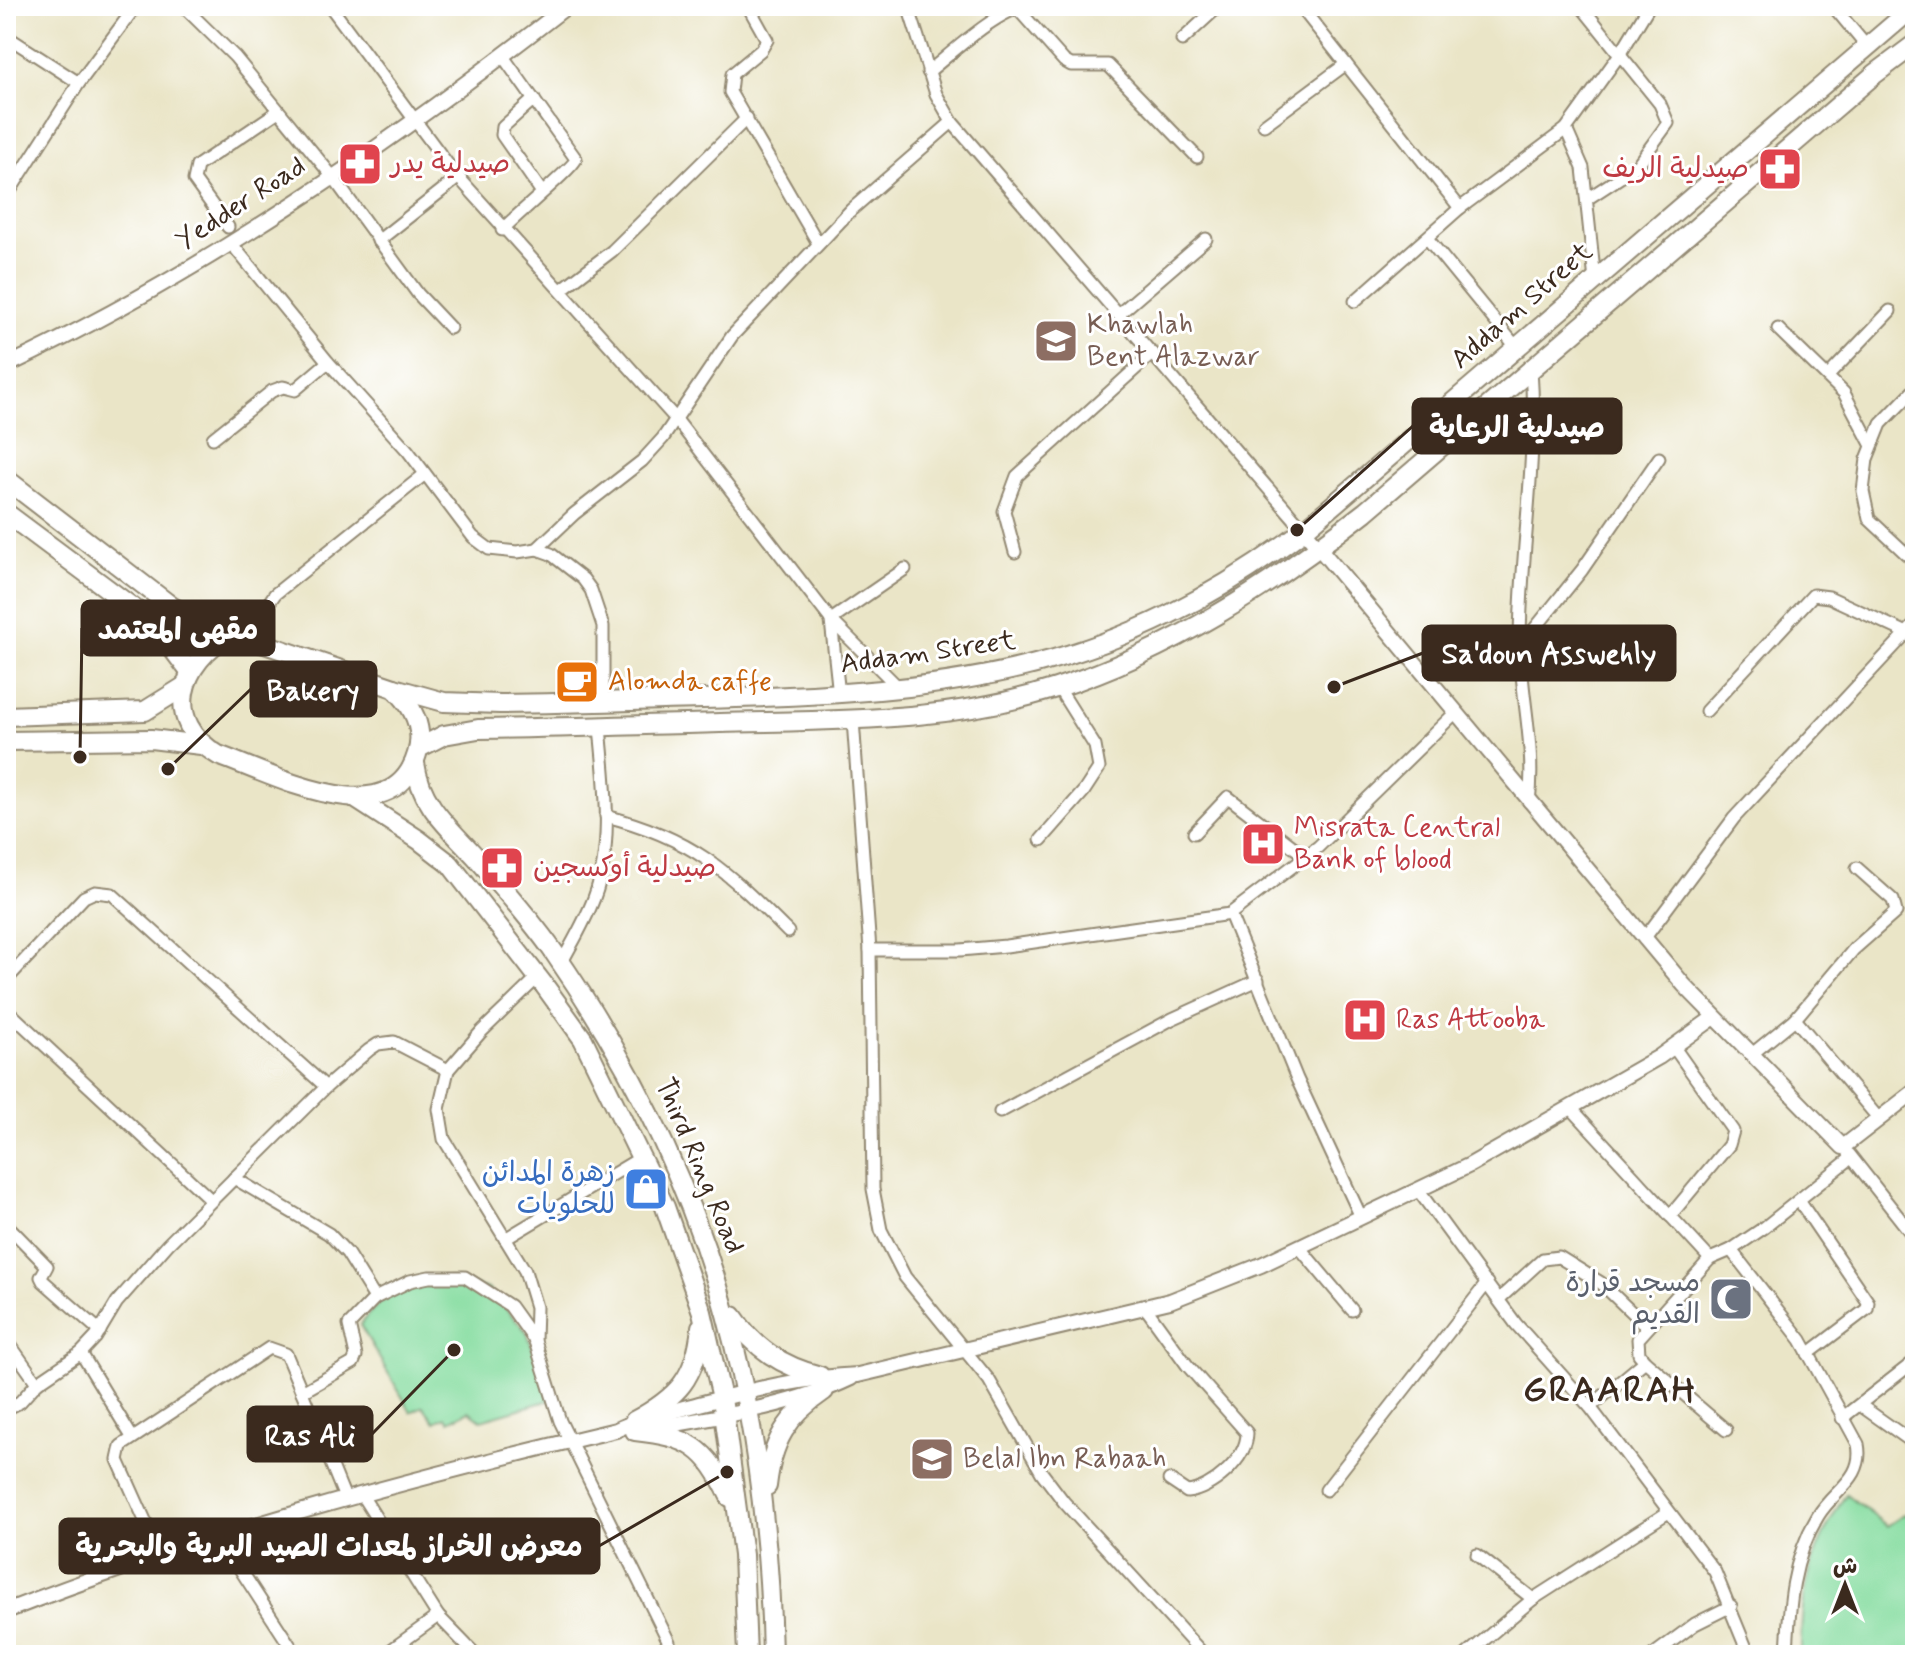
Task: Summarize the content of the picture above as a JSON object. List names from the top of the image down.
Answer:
{
  "streets": {
    "main road": ["Addam Street", "Third Ring Road"],
    "street": ["Yedder Road"]
  },
  "crossings": [
    ["Addam Street", "Third Ring Road"]
  ],
  "districts": ["GRAARAH"],
  "places": {
    "pharmacy": ["صيدلية يدر", "صيدلية الريف", "صيدلية أوكسجين"],
    "school or university": ["Khawlah Bent Alazwar", "Belal Ibn Rabaah"],
    "other": [
      "صيدلية الرعاية",
      "Sa'doun Asswehly",
      "مقهى المعتمد",
      "Bakery",
      "Ras Ali",
      "معرض الخراز لمعدات الصيد البرية والبحرية"
    ],
    "cafe": ["Alomda caffe"],
    "hospital": ["Misrata Central Bank of blood", "Ras Attooba"],
    "shop": ["زهرة المدائن للحلويات"],
    "mosque": ["مسجد قرارة القديم"]
  },
  "north": "top"
}
